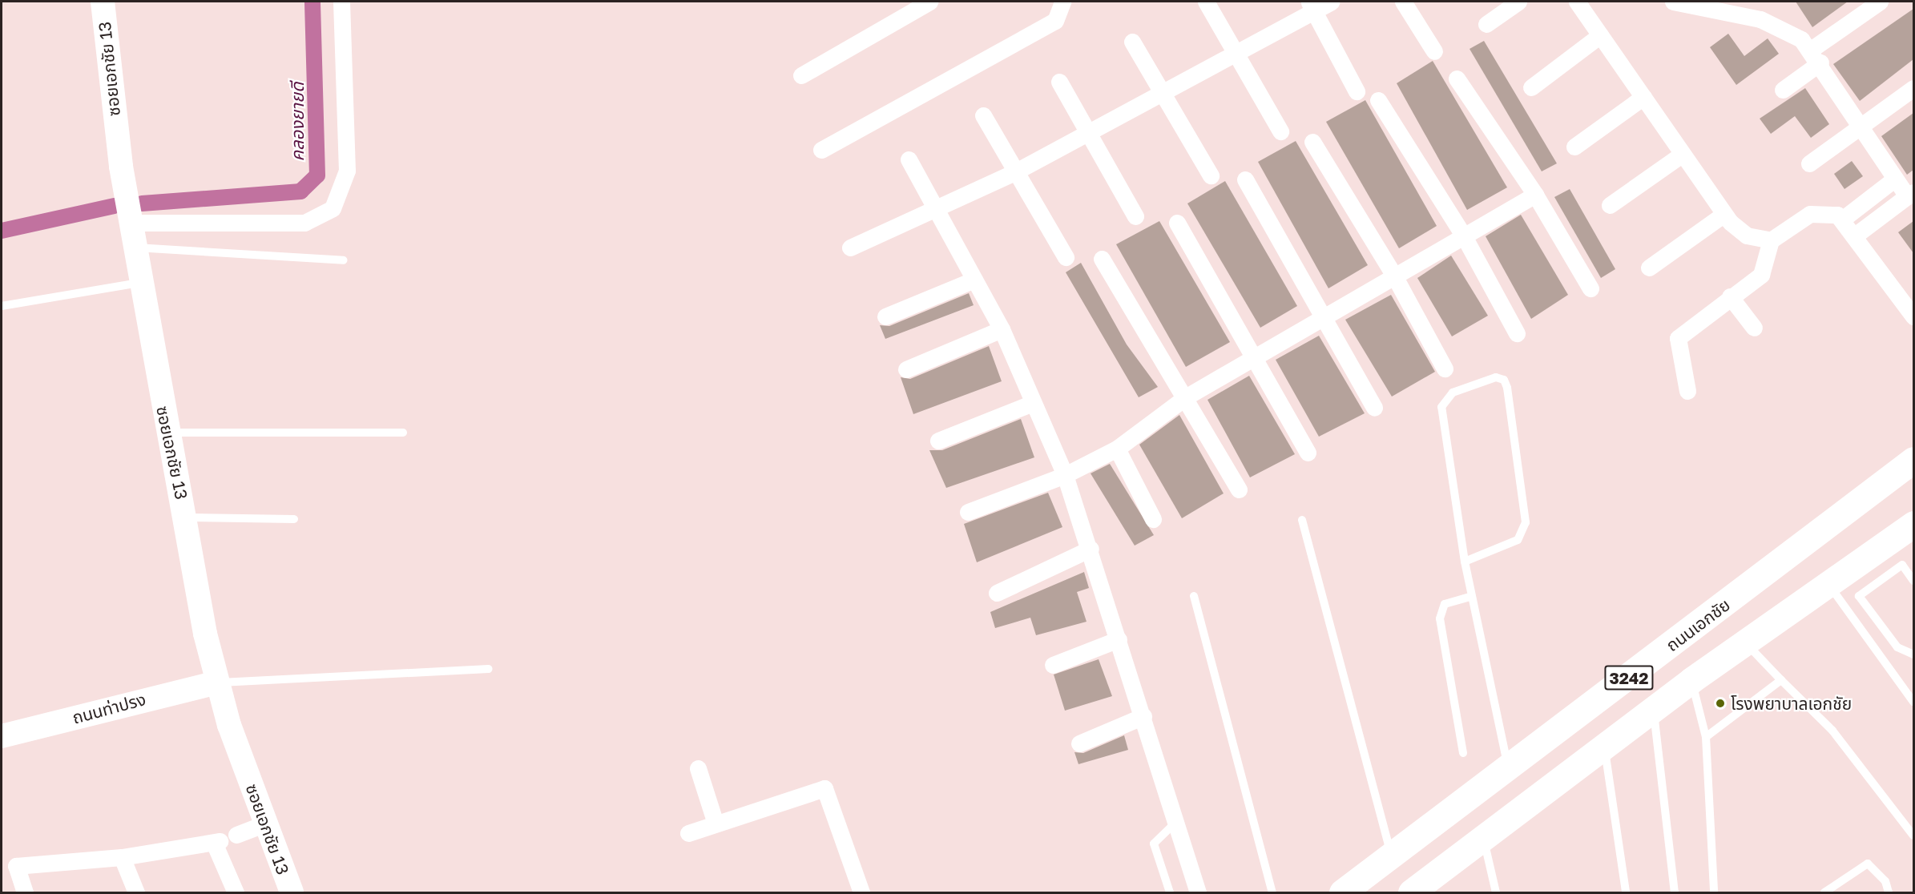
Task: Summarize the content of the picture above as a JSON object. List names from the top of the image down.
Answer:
{
  "streets": {
    "main road": ["ถนนเอกชัย", "3242"],
    "street": ["ซอยเอกชัย 13", "ถนนท่าปรง"]
  },
  "crossings": [
    ["ซอยเอกชัย 13", "ถนนท่าปรง"]
  ],
  "water": ["คลองยายดี"],
  "places": ["โรงพยาบาลเอกชัย"]
}
